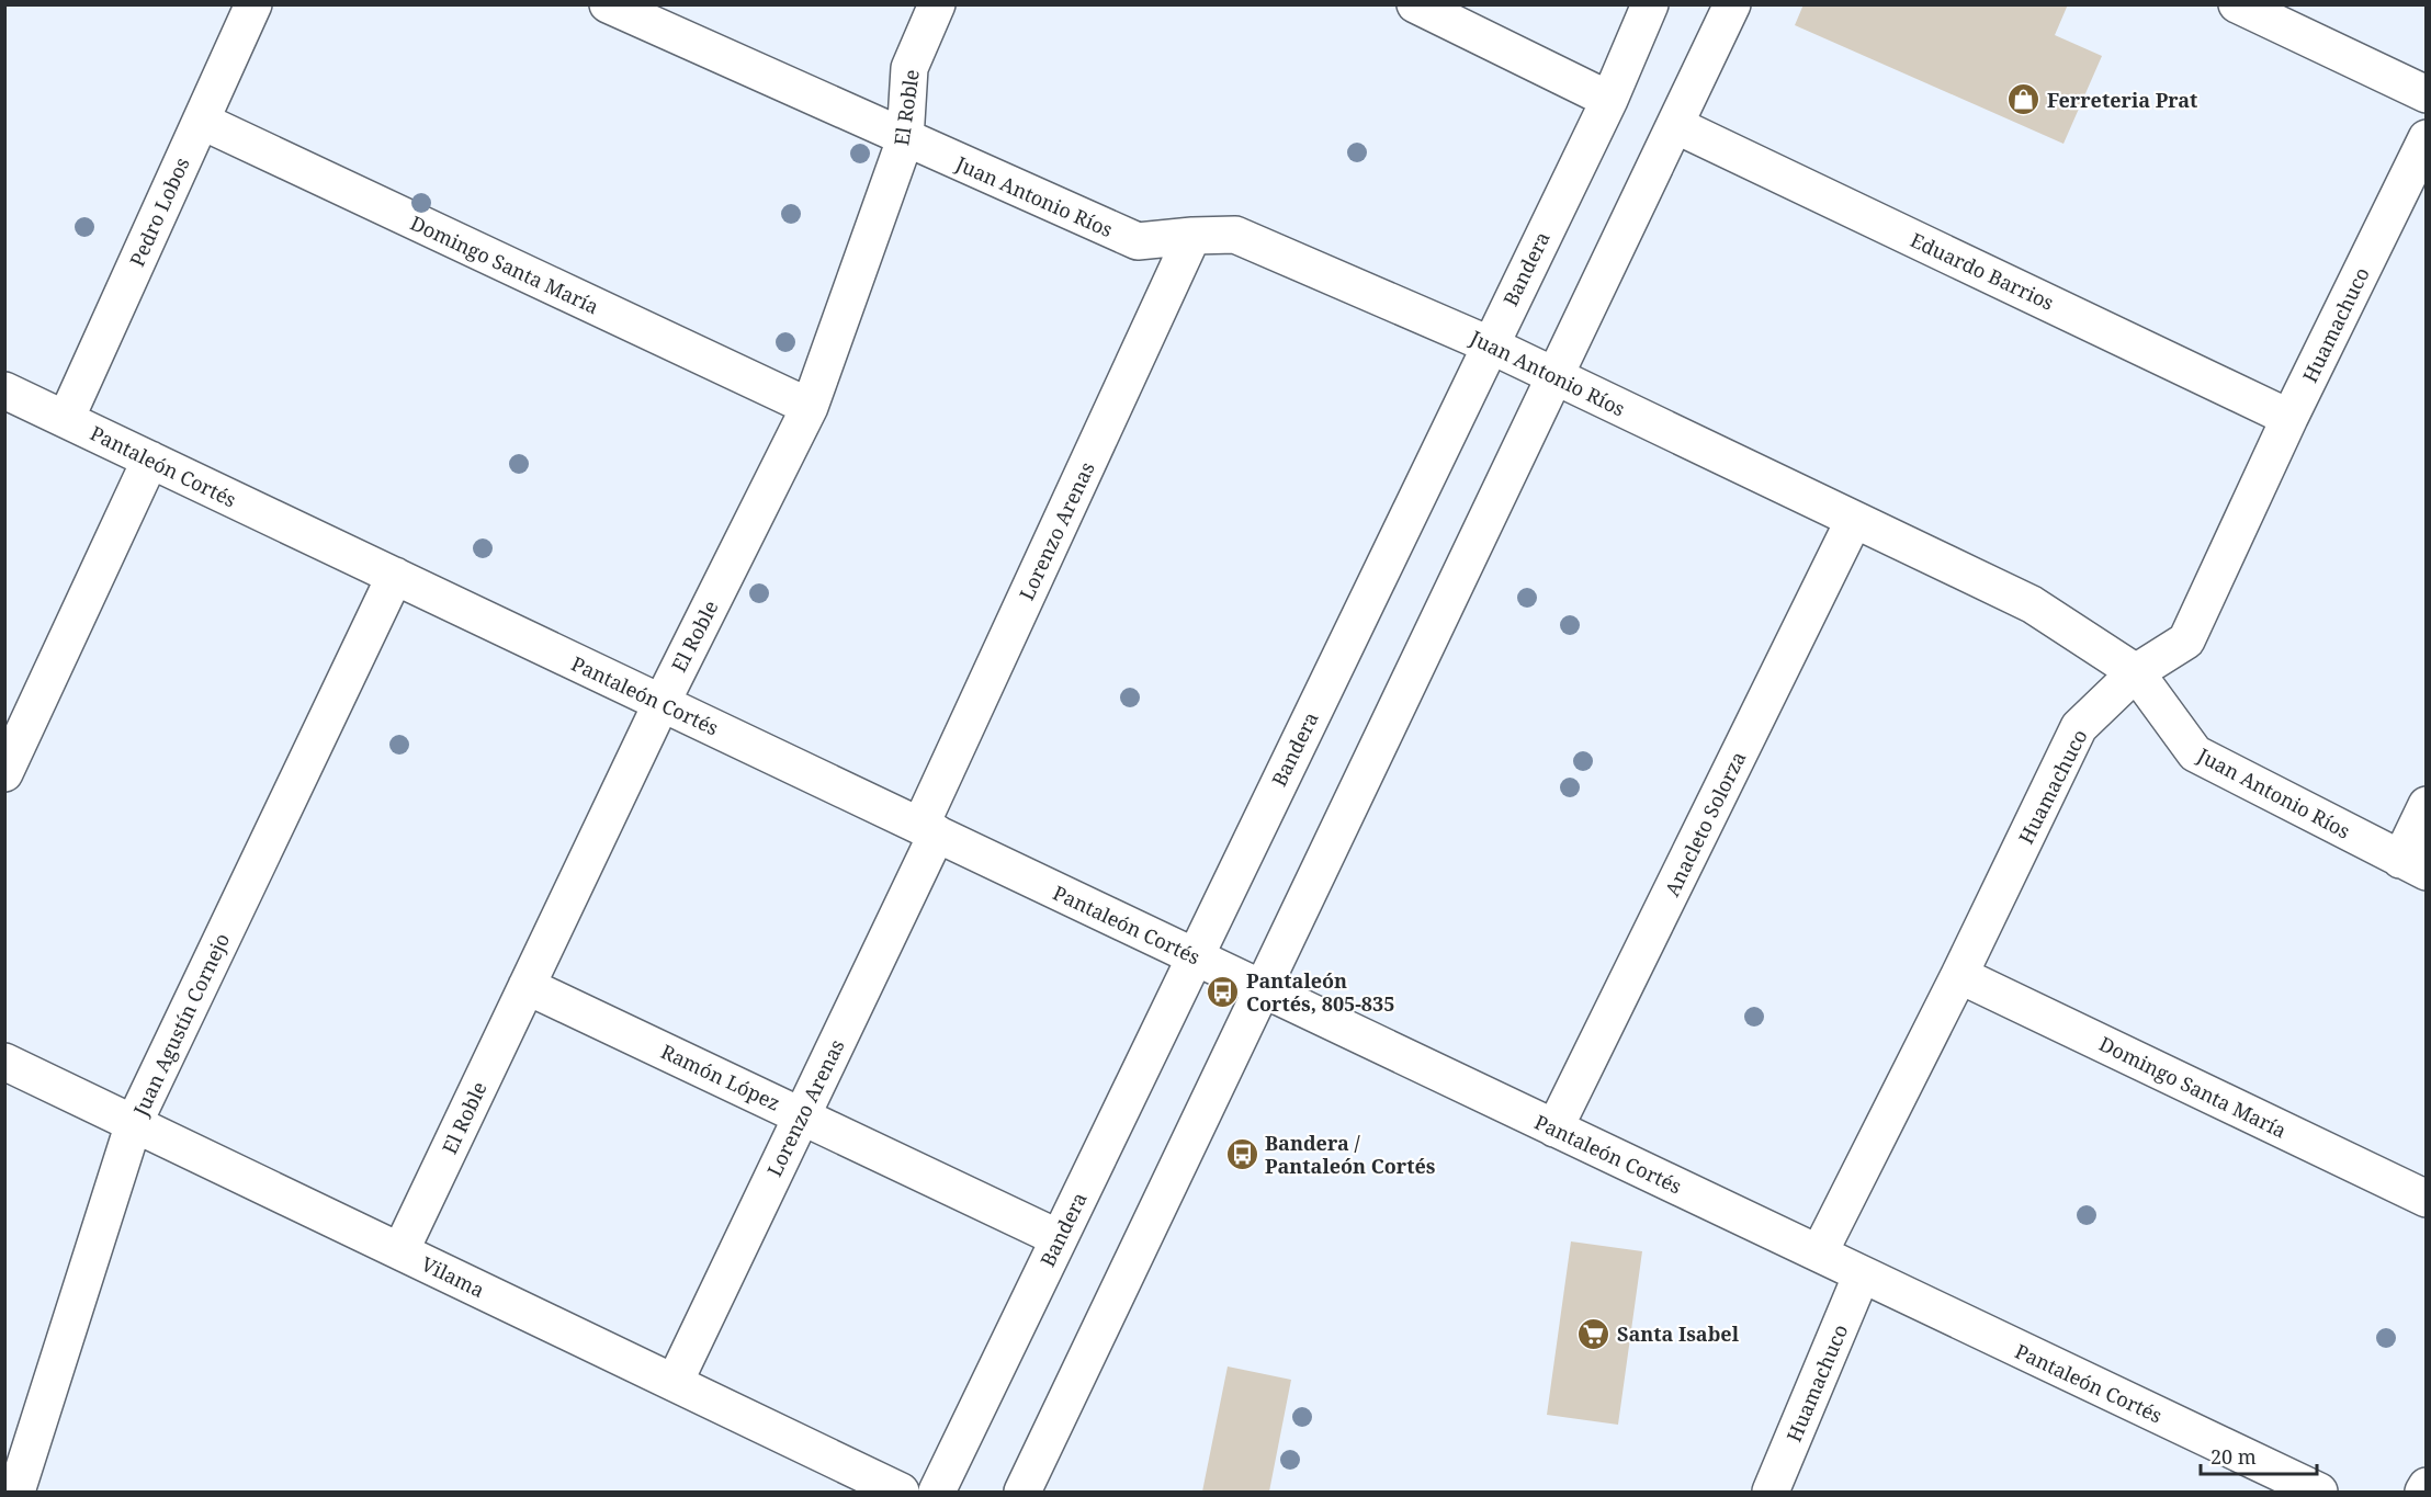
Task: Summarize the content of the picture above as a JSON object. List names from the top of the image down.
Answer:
{
  "streets": {
    "street": [
      "El Roble",
      "Juan Antonio Ríos",
      "Pedro Lobos",
      "Domingo Santa María",
      "Bandera",
      "Eduardo Barrios",
      "Huamachuco",
      "Pantaleón Cortés",
      "Lorenzo Arenas",
      "Anacleto Solorza",
      "Juan Agustín Cornejo",
      "Ramón López",
      "Vilama"
    ]
  },
  "crossings": [
    ["El Roble", "Juan Antonio Ríos"],
    ["El Roble", "Domingo Santa María"],
    ["El Roble", "Pantaleón Cortés"],
    ["El Roble", "Ramón López"],
    ["El Roble", "Vilama"],
    ["Juan Antonio Ríos", "Bandera"],
    ["Juan Antonio Ríos", "Huamachuco"],
    ["Juan Antonio Ríos", "Lorenzo Arenas"],
    ["Juan Antonio Ríos", "Anacleto Solorza"],
    ["Pedro Lobos", "Domingo Santa María"],
    ["Pedro Lobos", "Pantaleón Cortés"],
    ["Domingo Santa María", "Huamachuco"],
    ["Bandera", "Pantaleón Cortés"],
    ["Bandera", "Ramón López"],
    ["Eduardo Barrios", "Huamachuco"],
    ["Huamachuco", "Pantaleón Cortés"],
    ["Pantaleón Cortés", "Lorenzo Arenas"],
    ["Pantaleón Cortés", "Anacleto Solorza"],
    ["Pantaleón Cortés", "Juan Agustín Cornejo"],
    ["Lorenzo Arenas", "Ramón López"],
    ["Lorenzo Arenas", "Vilama"],
    ["Juan Agustín Cornejo", "Vilama"]
  ],
  "places": {
    "shop": ["Ferreteria Prat"],
    "bus stop": ["Pantaleón Cortés, 805-835", "Bandera / Pantaleón Cortés"],
    "supermarket": ["Santa Isabel"]
  },
  "scale_bar": "20 m"
}
